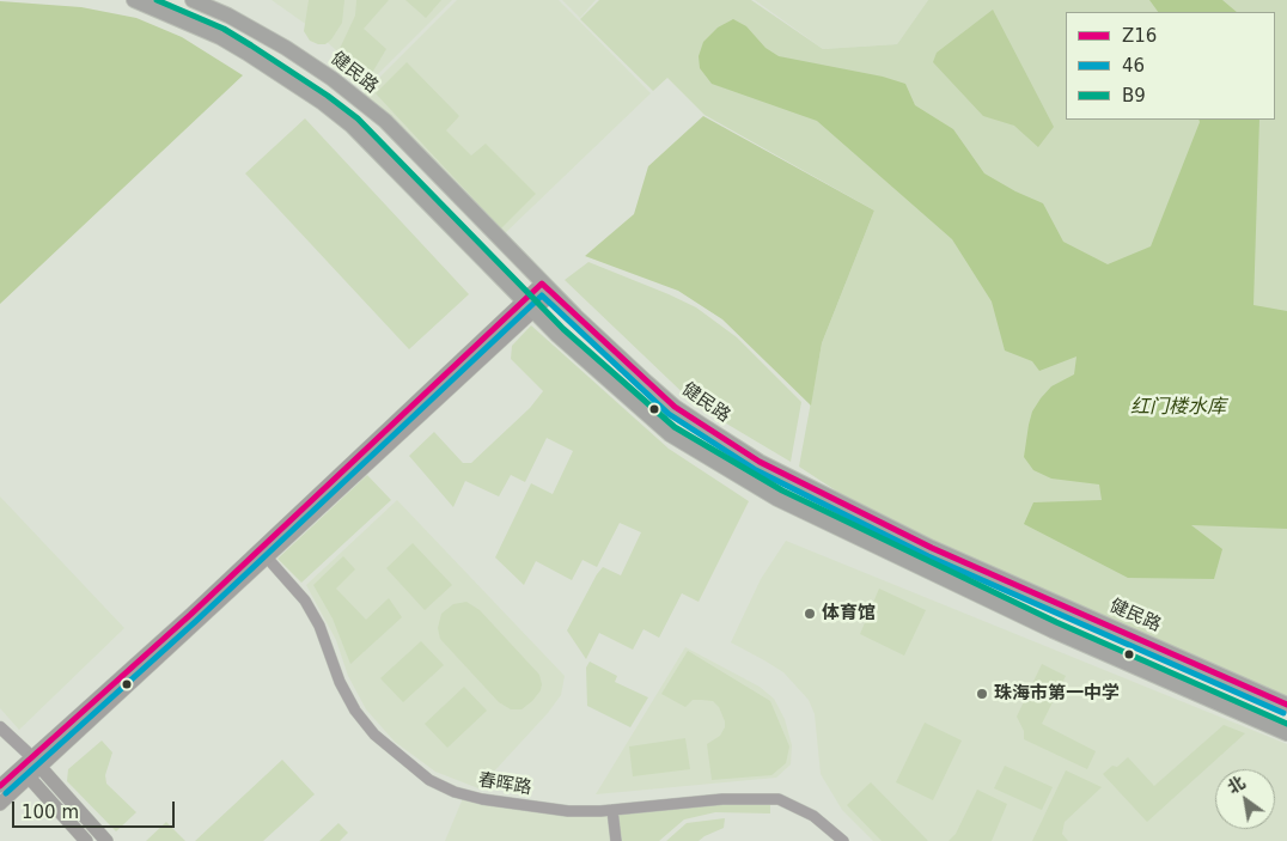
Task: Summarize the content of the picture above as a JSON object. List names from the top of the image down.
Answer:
{
  "streets": {
    "main road": ["健民路"],
    "street": ["春晖路"]
  },
  "water": ["红门楼水库"],
  "places": ["体育馆", "珠海市第一中学"],
  "lines": ["transit line B9", "transit line Z16", "transit line 46"],
  "legend": ["Z16", "46", "B9"],
  "scale_bar": "100 m",
  "north": "top left"
}
